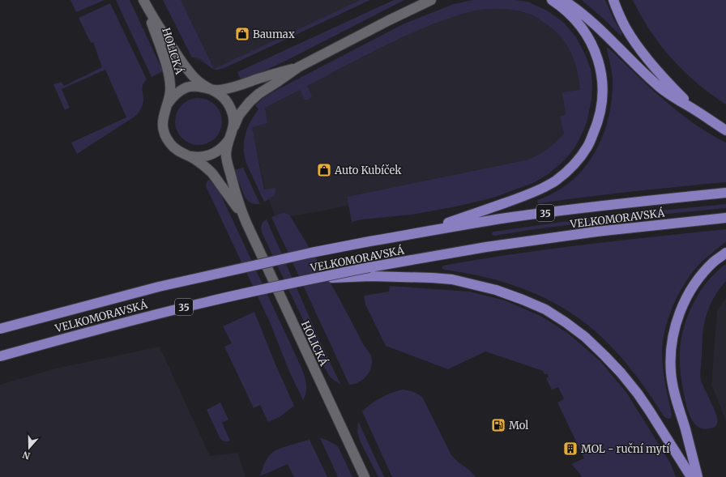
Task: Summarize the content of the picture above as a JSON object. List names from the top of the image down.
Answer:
{
  "streets": {
    "main road": ["35", "VELKOMORAVSKÁ"],
    "street": ["HOLICKÁ"]
  },
  "places": {
    "shop": ["Baumax", "Auto Kubíček"],
    "fuel station": ["Mol"],
    "building": ["MOL - ruční mytí"]
  },
  "north": "bottom"
}
